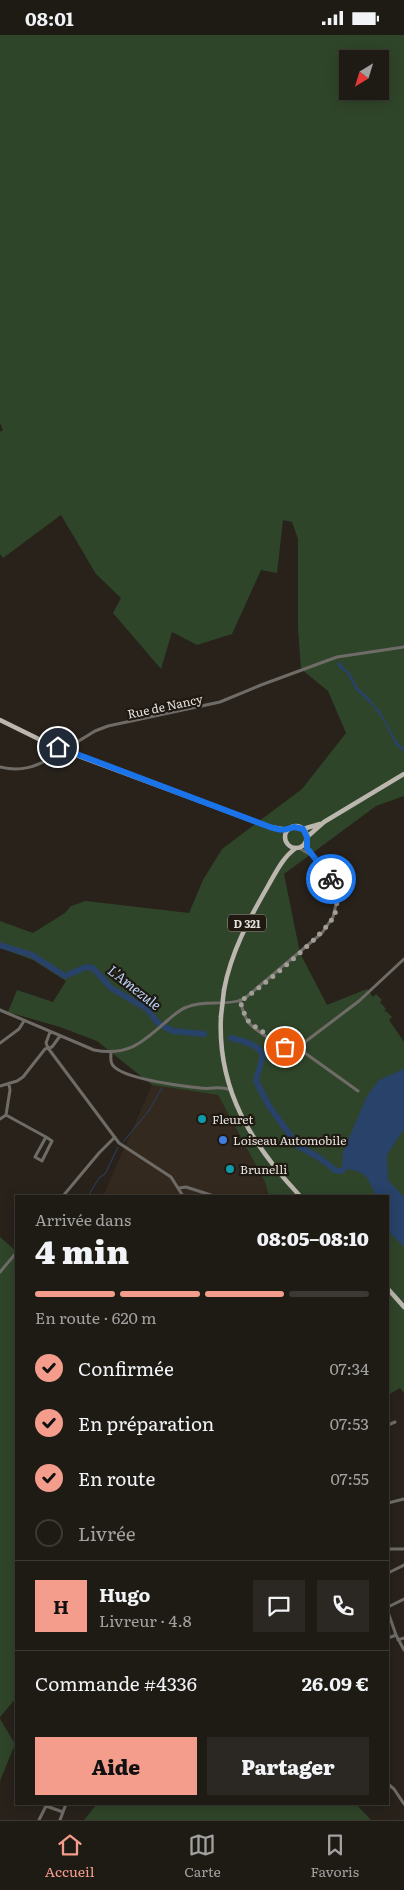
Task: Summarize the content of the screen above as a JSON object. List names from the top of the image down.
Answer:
{
  "streets": {
    "main road": ["D 321"],
    "street": ["Rue de Nancy"]
  },
  "water": ["L'Amezule"],
  "places": ["Fleuret", "Loiseau Automobile", "Brunelli"],
  "north": "bottom left",
  "page": {
    "status": "08:01",
    "heading": ["4 min", "Arrivée dans", "08:05–08:10"],
    "panel": [
      "Hugo",
      "Livreur · 4.8",
      "Commande #4336",
      "26.09 €"
    ],
    "bar": "En route · 620 m",
    "list": [
      ["Confirmée", "07:34"],
      ["En préparation", "07:53"],
      ["En route", "07:55"],
      "Livrée"
    ],
    "round": "H",
    "buttons": ["Aide", "Partager"],
    "tabs": ["Accueil", "Carte", "Favoris"]
  }
}
